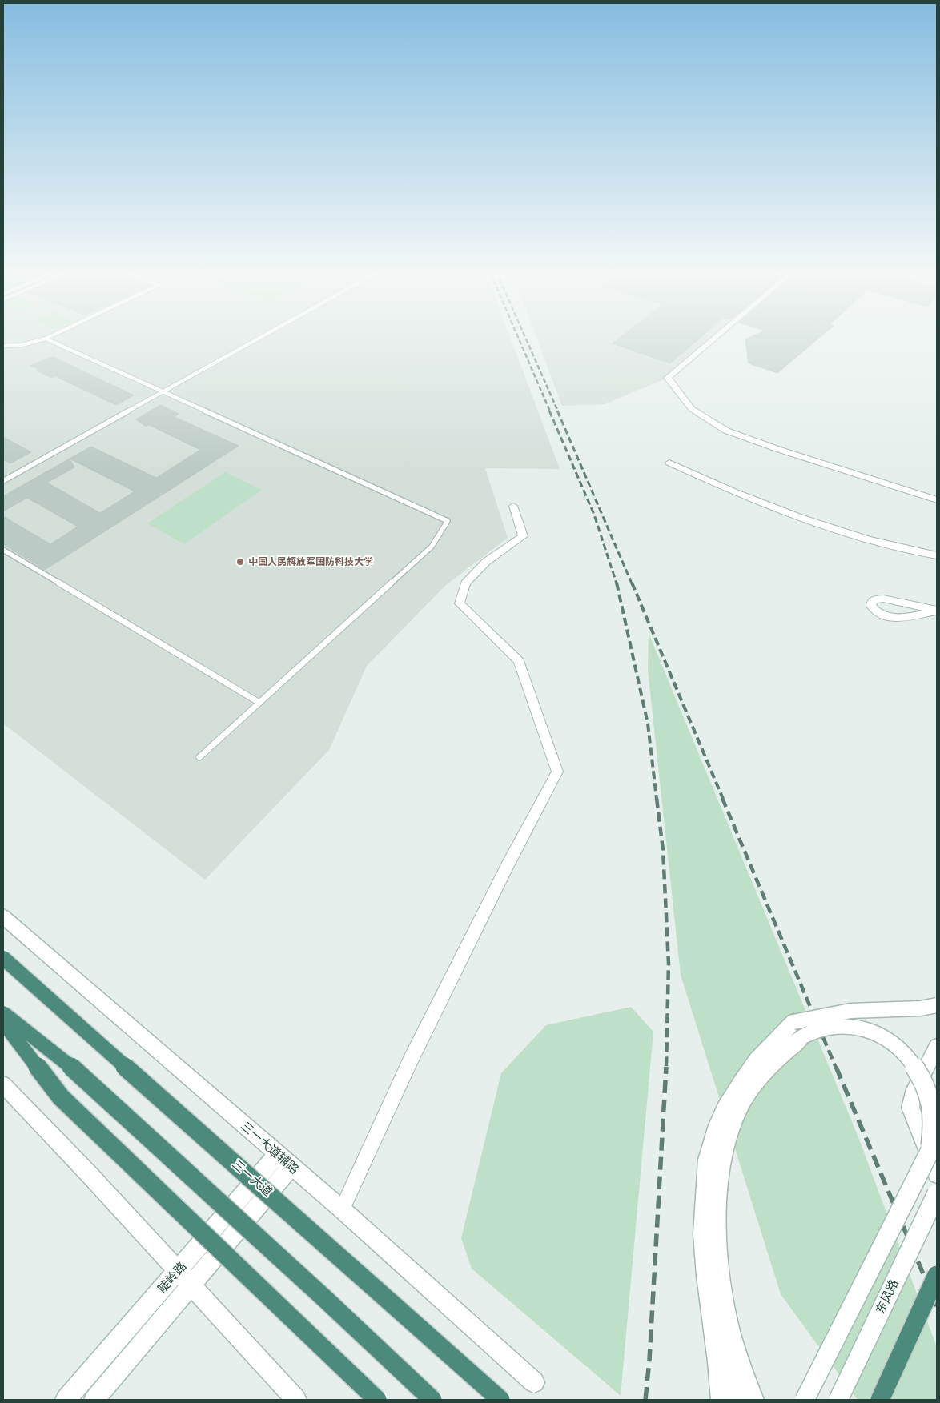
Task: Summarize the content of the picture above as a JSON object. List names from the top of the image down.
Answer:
{
  "streets": {
    "highway": ["三一大道"],
    "street": ["三一大道辅路", "陡岭路", "东风路"]
  },
  "crossings": [
    ["三一大道辅路", "陡岭路"]
  ],
  "places": ["中国人民解放军国防科技大学"]
}
